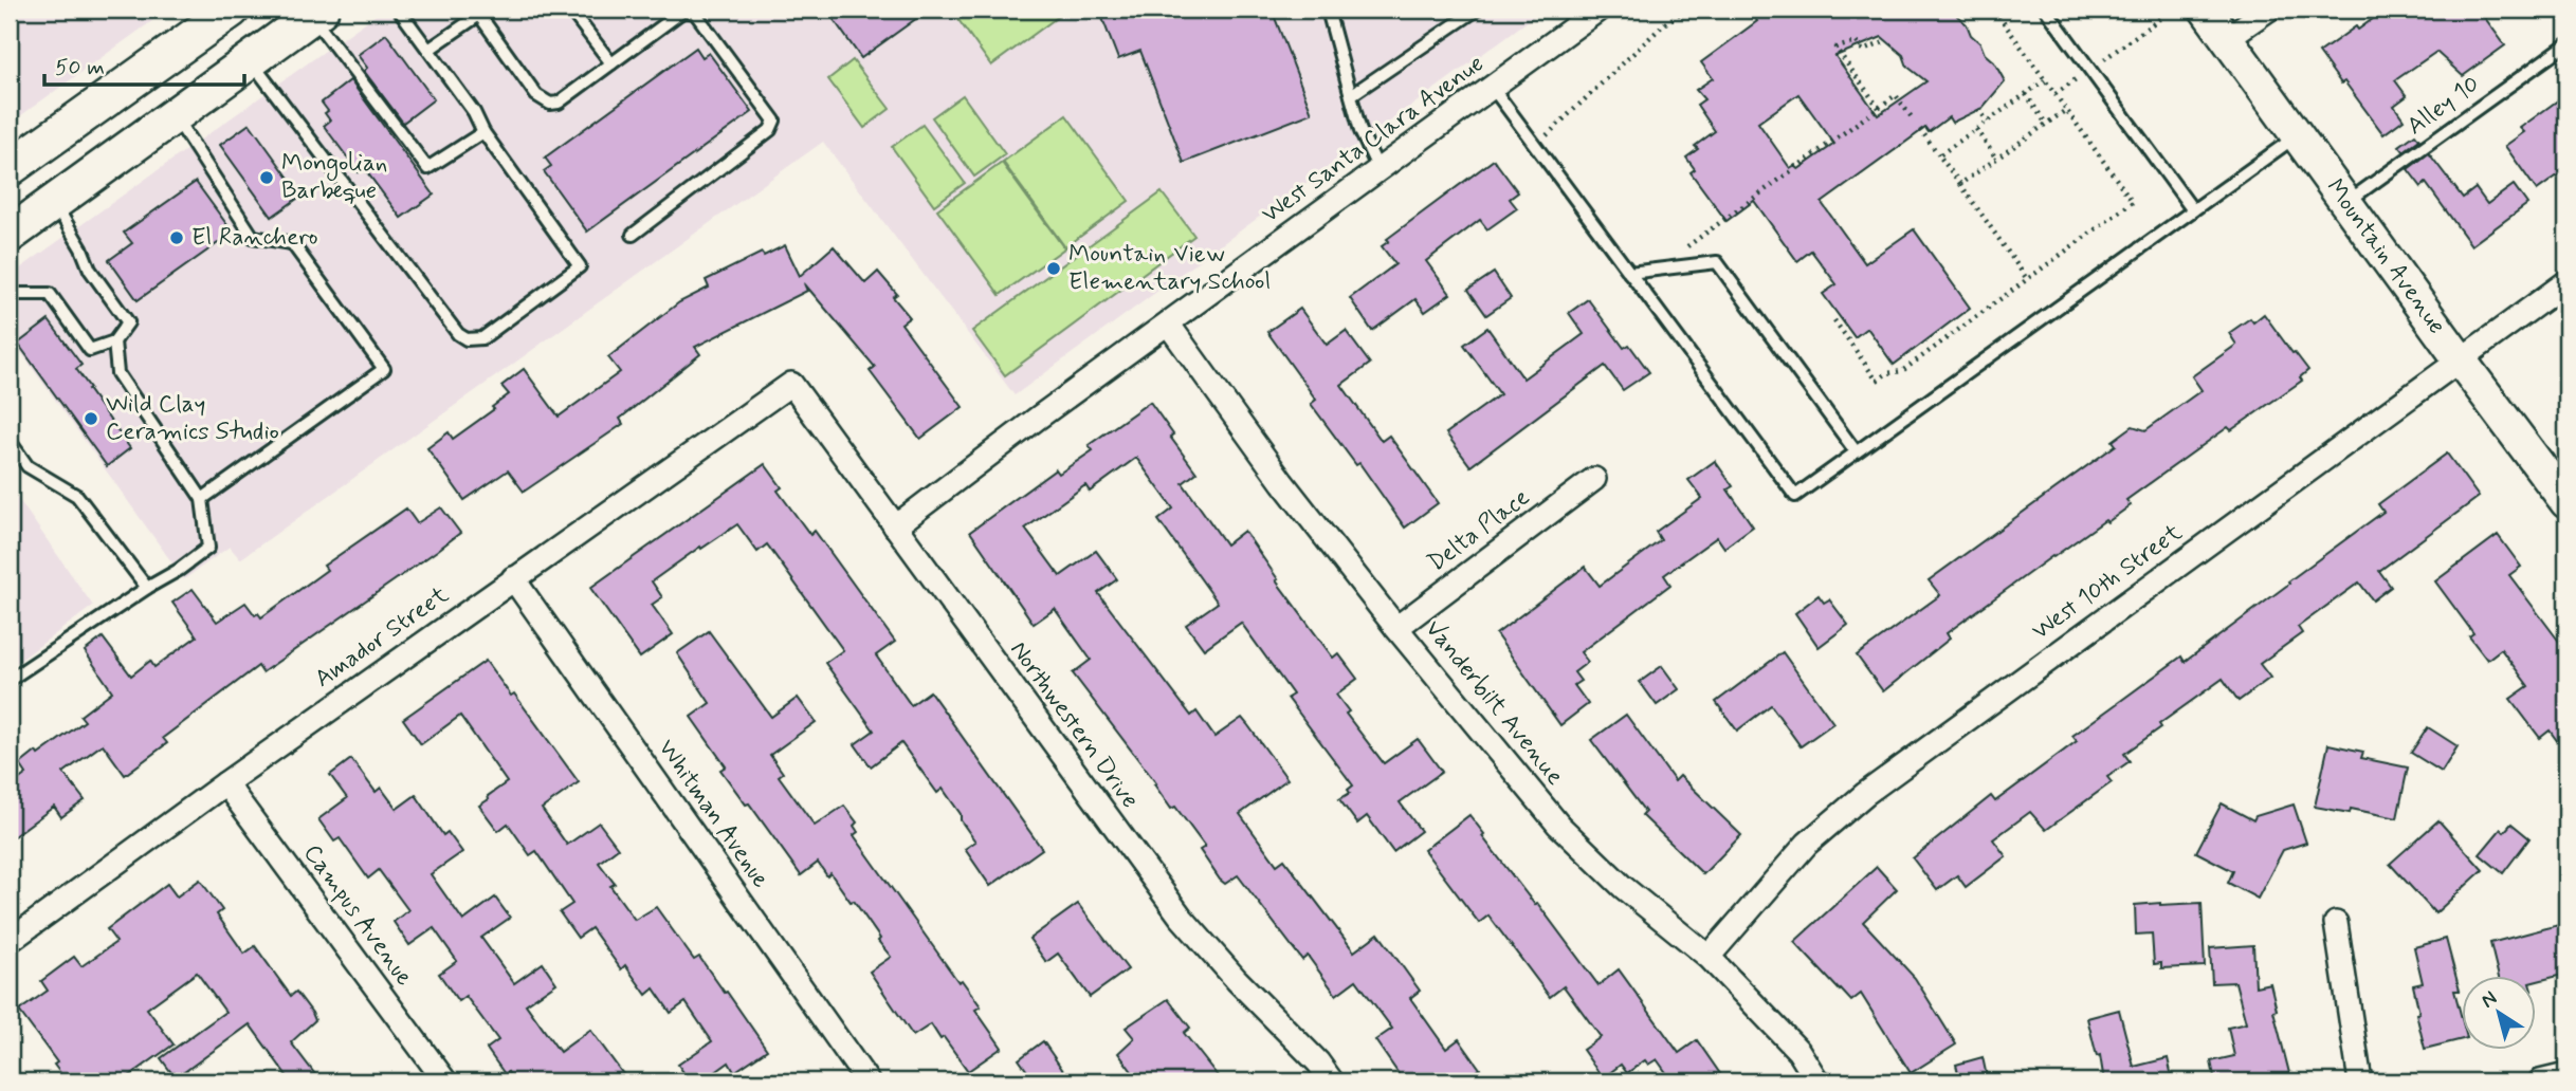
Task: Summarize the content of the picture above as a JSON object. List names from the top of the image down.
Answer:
{
  "streets": {
    "main road": ["Mountain Avenue"],
    "street": [
      "West Santa Clara Avenue",
      "Delta Place",
      "West 10th Street",
      "Amador Street",
      "Vanderbilt Avenue",
      "Northwestern Drive",
      "Whitman Avenue",
      "Campus Avenue"
    ],
    "lane": ["Alley 10"]
  },
  "crossings": [
    ["Alley 10", "Mountain Avenue"],
    ["West Santa Clara Avenue", "Vanderbilt Avenue"],
    ["West Santa Clara Avenue", "Northwestern Drive"],
    ["Mountain Avenue", "West 10th Street"],
    ["Delta Place", "Vanderbilt Avenue"],
    ["West 10th Street", "Vanderbilt Avenue"],
    ["Amador Street", "Northwestern Drive"],
    ["Amador Street", "Whitman Avenue"],
    ["Amador Street", "Campus Avenue"]
  ],
  "places": [
    "Mongolian Barbeque",
    "El Ranchero",
    "Mountain View Elementary School",
    "Wild Clay Ceramics Studio"
  ],
  "scale_bar": "50 m",
  "north": "top left"
}
